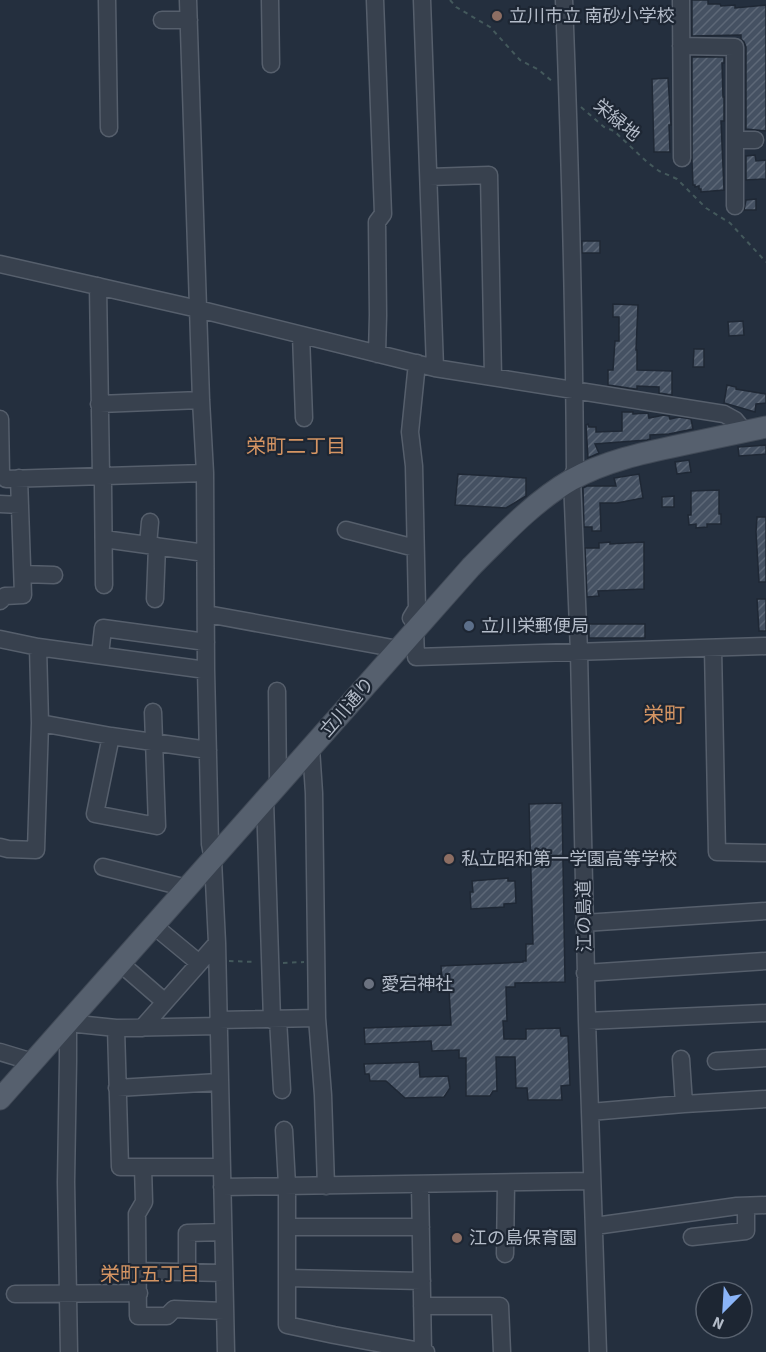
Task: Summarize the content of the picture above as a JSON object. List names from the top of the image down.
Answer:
{
  "streets": {
    "main road": ["立川通り"],
    "street": ["江の島道"],
    "path": ["栄緑地"]
  },
  "crossings": [
    ["栄緑地", "江の島道"],
    ["立川通り", "江の島道"]
  ],
  "districts": ["栄町二丁目", "栄町", "栄町五丁目"],
  "places": [
    "立川市立 南砂小学校",
    "立川栄郵便局",
    "私立昭和第一学園高等学校",
    "愛宕神社",
    "江の島保育園"
  ],
  "north": "bottom left"
}
